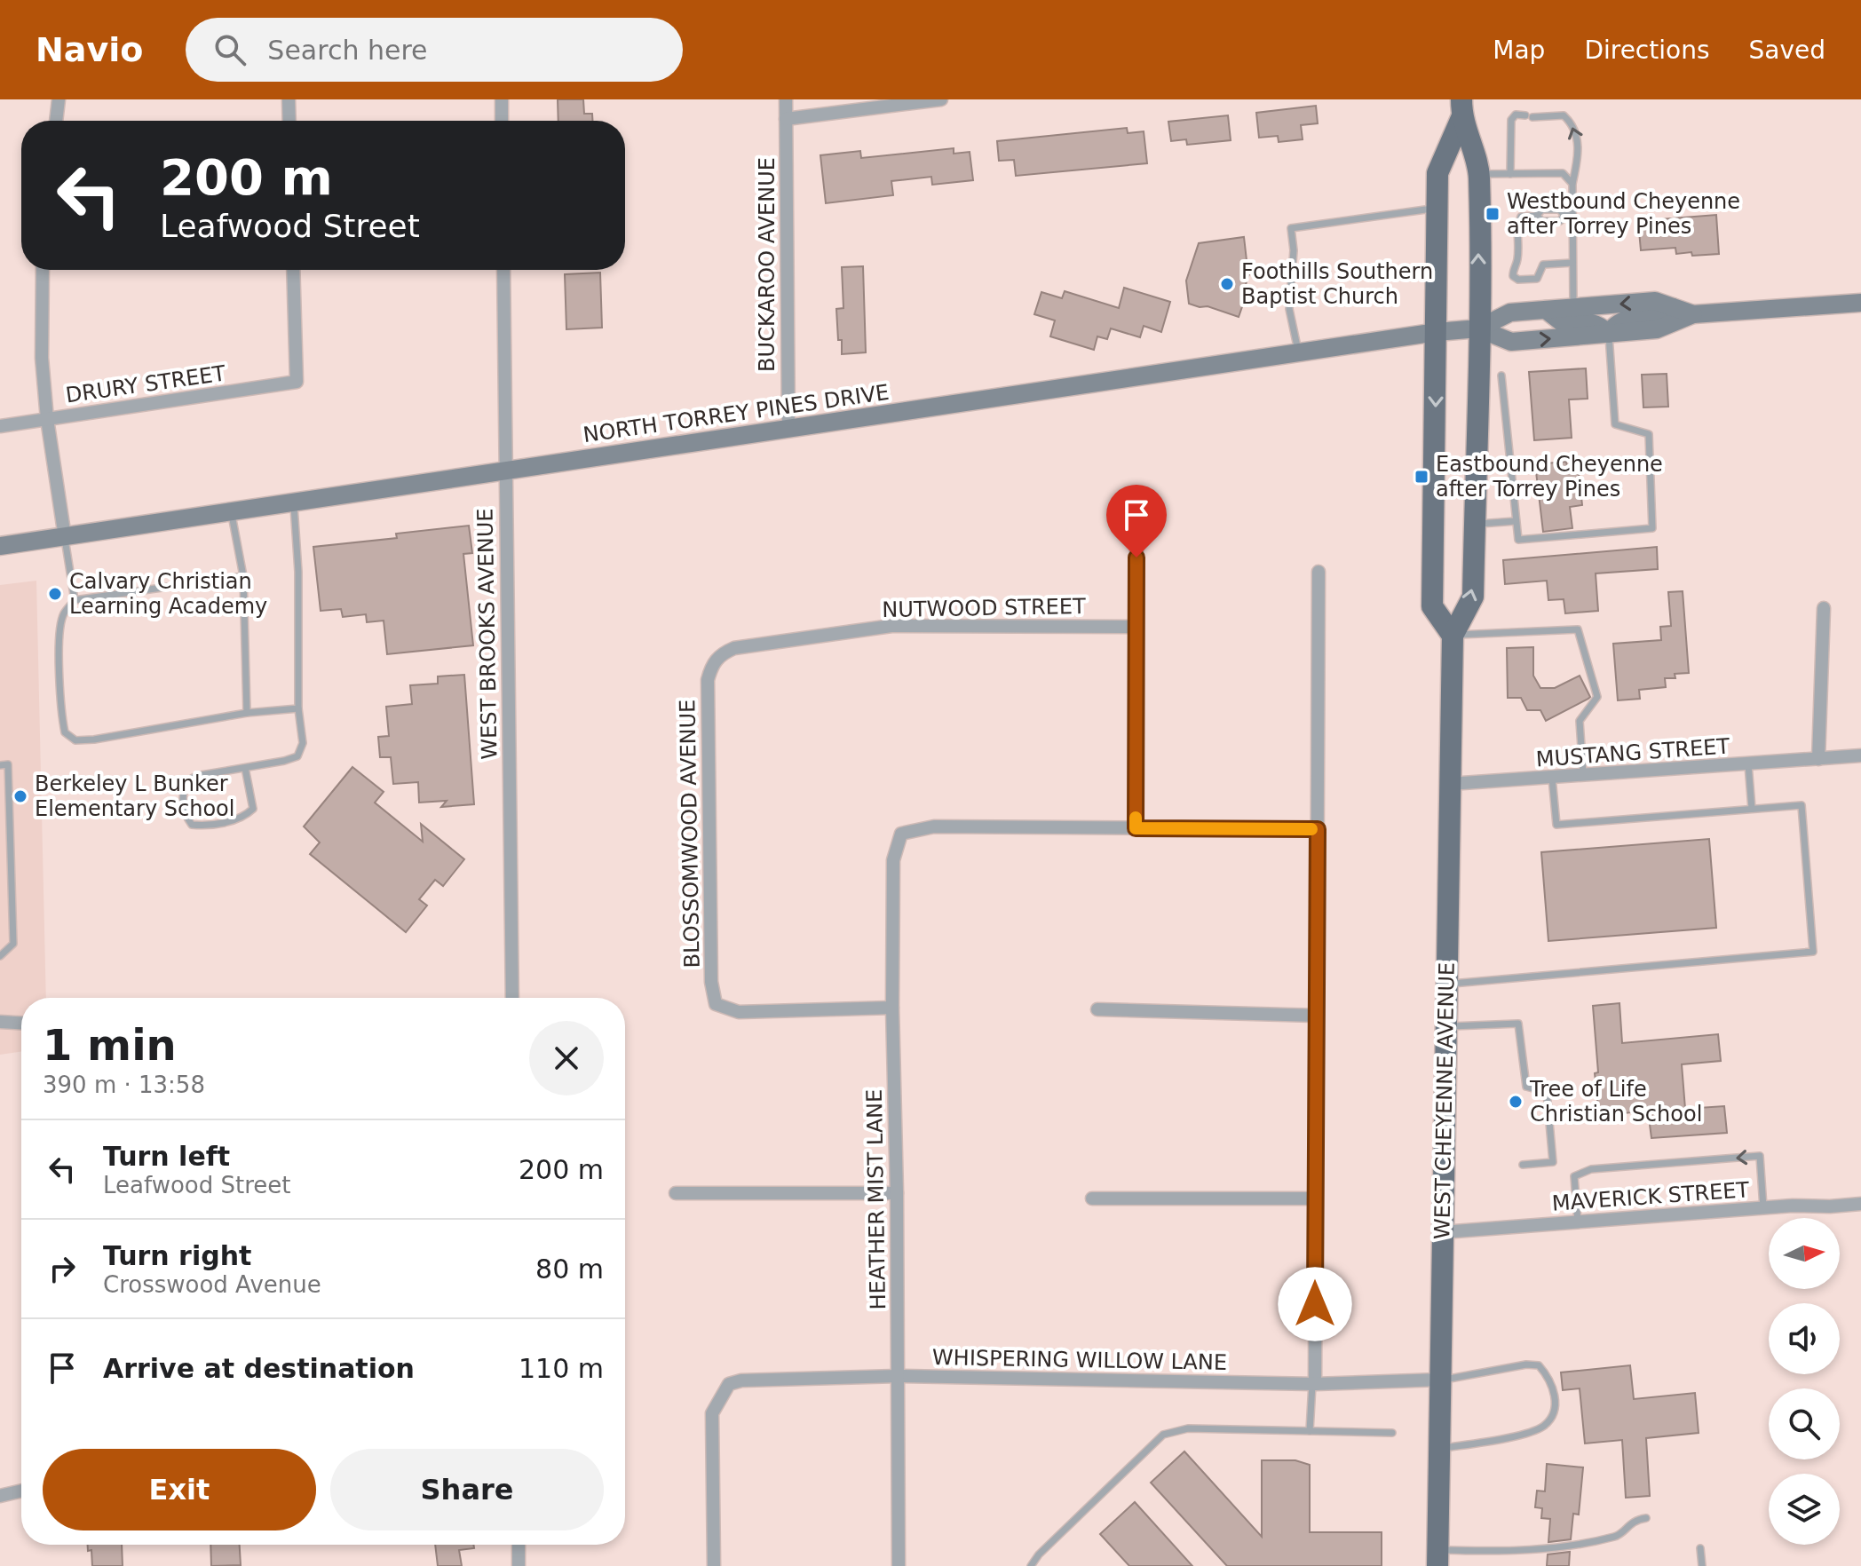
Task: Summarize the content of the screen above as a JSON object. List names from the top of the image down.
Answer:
{
  "streets": {
    "main road": ["NORTH TORREY PINES DRIVE", "WEST CHEYENNE AVENUE"],
    "street": [
      "BUCKAROO AVENUE",
      "DRURY STREET",
      "NUTWOOD STREET",
      "WEST BROOKS AVENUE",
      "MUSTANG STREET",
      "BLOSSOMWOOD AVENUE",
      "MAVERICK STREET",
      "HEATHER MIST LANE",
      "WHISPERING WILLOW LANE"
    ]
  },
  "crossings": [
    ["BUCKAROO AVENUE", "NORTH TORREY PINES DRIVE"],
    ["NORTH TORREY PINES DRIVE", "WEST BROOKS AVENUE"],
    ["NORTH TORREY PINES DRIVE", "WEST CHEYENNE AVENUE"],
    ["NUTWOOD STREET", "BLOSSOMWOOD AVENUE"],
    ["MUSTANG STREET", "WEST CHEYENNE AVENUE"],
    ["BLOSSOMWOOD AVENUE", "HEATHER MIST LANE"],
    ["WEST CHEYENNE AVENUE", "MAVERICK STREET"],
    ["WEST CHEYENNE AVENUE", "WHISPERING WILLOW LANE"],
    ["HEATHER MIST LANE", "WHISPERING WILLOW LANE"]
  ],
  "places": {
    "transit": ["Westbound Cheyenne after Torrey Pines", "Eastbound Cheyenne after Torrey Pines"],
    "other": [
      "Foothills Southern Baptist Church",
      "Calvary Christian Learning Academy",
      "Berkeley L Bunker Elementary School",
      "Tree of Life Christian School"
    ]
  },
  "north": "right",
  "page": {
    "header": "Navio",
    "search": "Search here",
    "nav": ["Map", "Directions", "Saved"],
    "turn": ["200 m", "Leafwood Street"],
    "heading": ["1 min", "390 m · 13:58"],
    "list": [
      {
        "name": "Turn left",
        "note": "Leafwood Street",
        "value": "200 m"
      },
      {
        "name": "Turn right",
        "note": "Crosswood Avenue",
        "value": "80 m"
      },
      {
        "name": "Arrive at destination",
        "value": "110 m"
      }
    ],
    "buttons": ["Exit", "Share"]
  }
}
